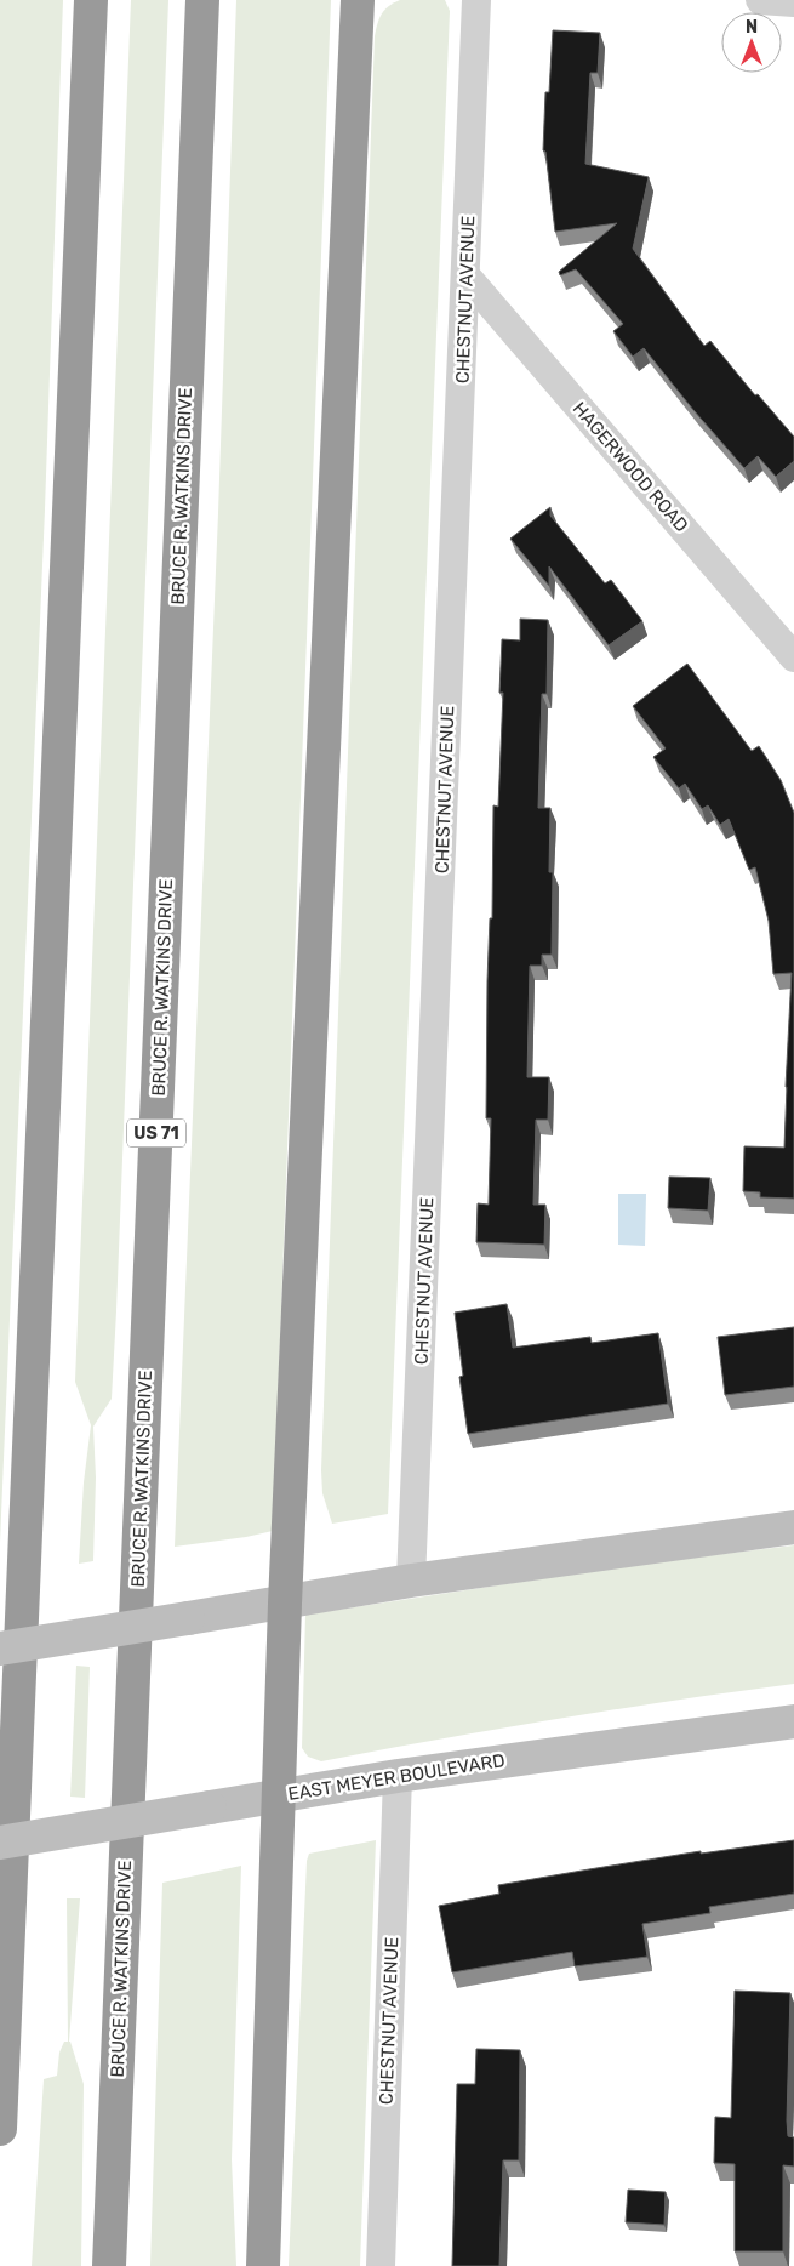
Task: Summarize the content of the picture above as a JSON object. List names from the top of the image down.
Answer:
{
  "streets": {
    "highway": ["BRUCE R. WATKINS DRIVE", "US 71"],
    "main road": ["EAST MEYER BOULEVARD"],
    "street": ["CHESTNUT AVENUE", "HAGERWOOD ROAD"]
  },
  "crossings": [
    ["CHESTNUT AVENUE", "HAGERWOOD ROAD"],
    ["CHESTNUT AVENUE", "EAST MEYER BOULEVARD"]
  ],
  "north": "top"
}
